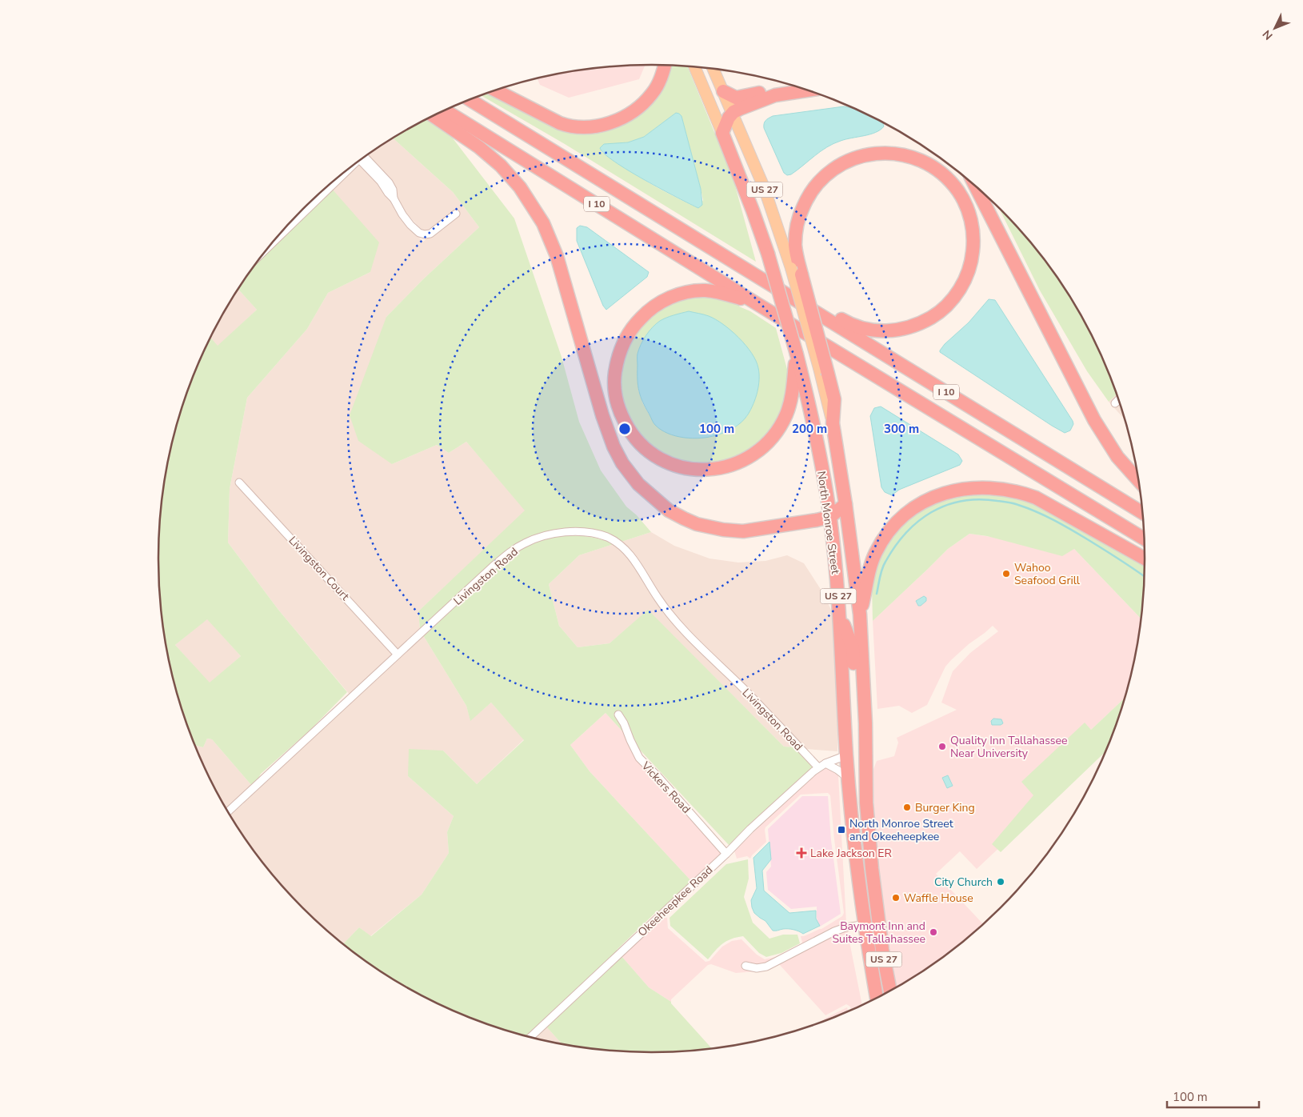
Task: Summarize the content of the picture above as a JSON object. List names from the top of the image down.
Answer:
{
  "streets": {
    "highway": ["US 27", "I 10", "North Monroe Street"],
    "street": [
      "Livingston Court",
      "Livingston Road",
      "Vickers Road",
      "Okeeheepkee Road"
    ]
  },
  "crossings": [
    ["US 27", "North Monroe Street"],
    ["I 10", "North Monroe Street"],
    ["North Monroe Street", "Okeeheepkee Road"],
    ["Livingston Court", "Livingston Road"],
    ["Livingston Road", "Okeeheepkee Road"],
    ["Vickers Road", "Okeeheepkee Road"]
  ],
  "places": {
    "other": [
      "Wahoo Seafood Grill",
      "Quality Inn Tallahassee Near University",
      "Burger King",
      "City Church",
      "Waffle House",
      "Baymont Inn and Suites Tallahassee"
    ],
    "transit": ["North Monroe Street and Okeeheepkee"],
    "health": ["Lake Jackson ER"]
  },
  "scale_bar": "100 m",
  "north": "bottom left",
  "rings": ["100 m", "200 m", "300 m"]
}
